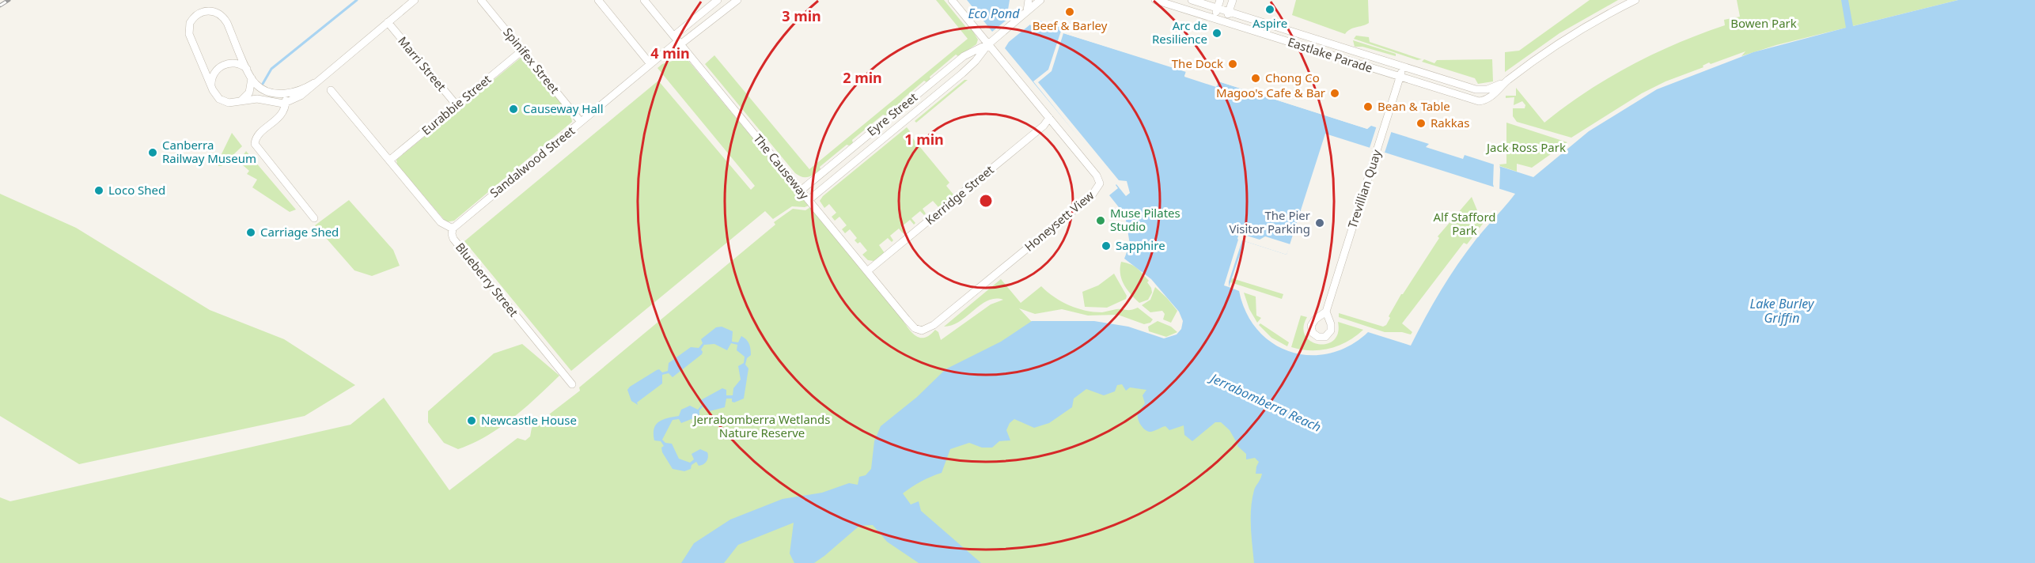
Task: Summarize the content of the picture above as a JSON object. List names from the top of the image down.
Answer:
{
  "streets": {
    "street": [
      "Eastlake Parade",
      "Spinifex Street",
      "Marri Street",
      "Eurabbie Street",
      "Eyre Street",
      "Sandalwood Street",
      "The Causeway",
      "Trevillian Quay",
      "Kerridge Street",
      "Honeysett View",
      "Blueberry Street"
    ]
  },
  "crossings": [
    ["Eastlake Parade", "Trevillian Quay"],
    ["Spinifex Street", "Eurabbie Street"],
    ["Spinifex Street", "Sandalwood Street"],
    ["Marri Street", "Eurabbie Street"],
    ["Eurabbie Street", "Blueberry Street"],
    ["Eyre Street", "The Causeway"],
    ["Eyre Street", "Honeysett View"],
    ["Sandalwood Street", "The Causeway"],
    ["Sandalwood Street", "Blueberry Street"],
    ["The Causeway", "Kerridge Street"],
    ["The Causeway", "Honeysett View"],
    ["Kerridge Street", "Honeysett View"]
  ],
  "water": ["Eco Pond", "Lake Burley Griffin", "Jerrabomberra Reach"],
  "parks": [
    "Bowen Park",
    "Jack Ross Park",
    "Alf Stafford Park",
    "Jerrabomberra Wetlands Nature Reserve"
  ],
  "places": [
    "Aspire",
    "Beef & Barley",
    "Arc de Resilience",
    "The Dock",
    "Chong Co",
    "Magoo's Cafe & Bar",
    "Bean & Table",
    "Causeway Hall",
    "Rakkas",
    "Canberra Railway Museum",
    "Loco Shed",
    "Muse Pilates Studio",
    "The Pier Visitor Parking",
    "Carriage Shed",
    "Sapphire",
    "Newcastle House"
  ],
  "rings": [
    "3 min",
    "4 min",
    "2 min",
    "1 min"
  ]
}
